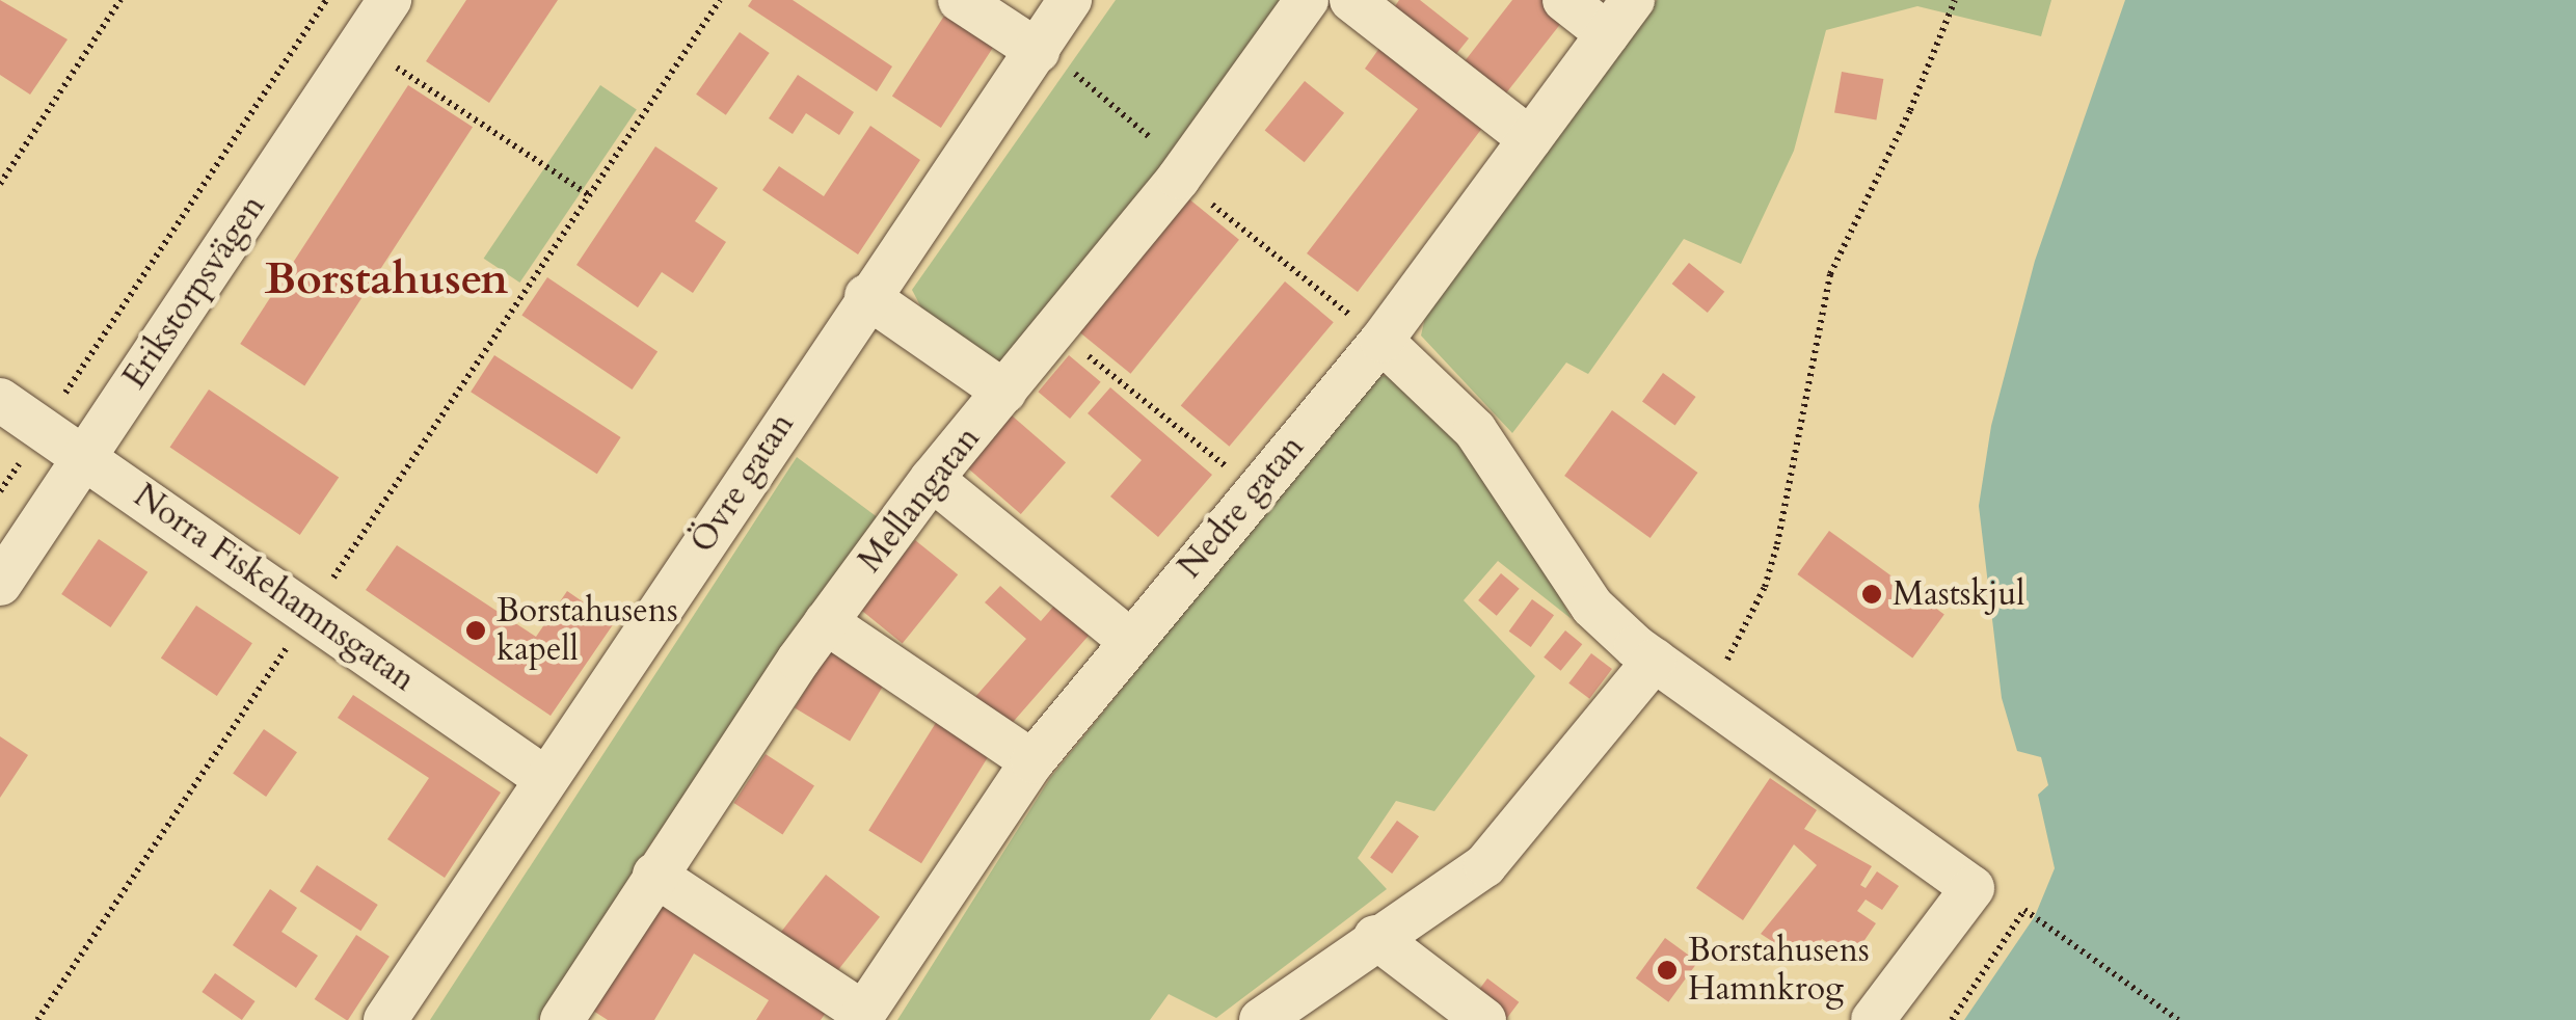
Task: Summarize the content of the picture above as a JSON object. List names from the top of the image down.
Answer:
{
  "streets": {
    "street": [
      "Erikstorpsvägen",
      "Övre gatan",
      "Mellangatan",
      "Nedre gatan",
      "Norra Fiskehamnsgatan"
    ]
  },
  "crossings": [
    ["Erikstorpsvägen", "Norra Fiskehamnsgatan"],
    ["Övre gatan", "Norra Fiskehamnsgatan"]
  ],
  "districts": ["Borstahusen"],
  "places": ["Mastskjul", "Borstahusens kapell", "Borstahusens Hamnkrog"]
}
